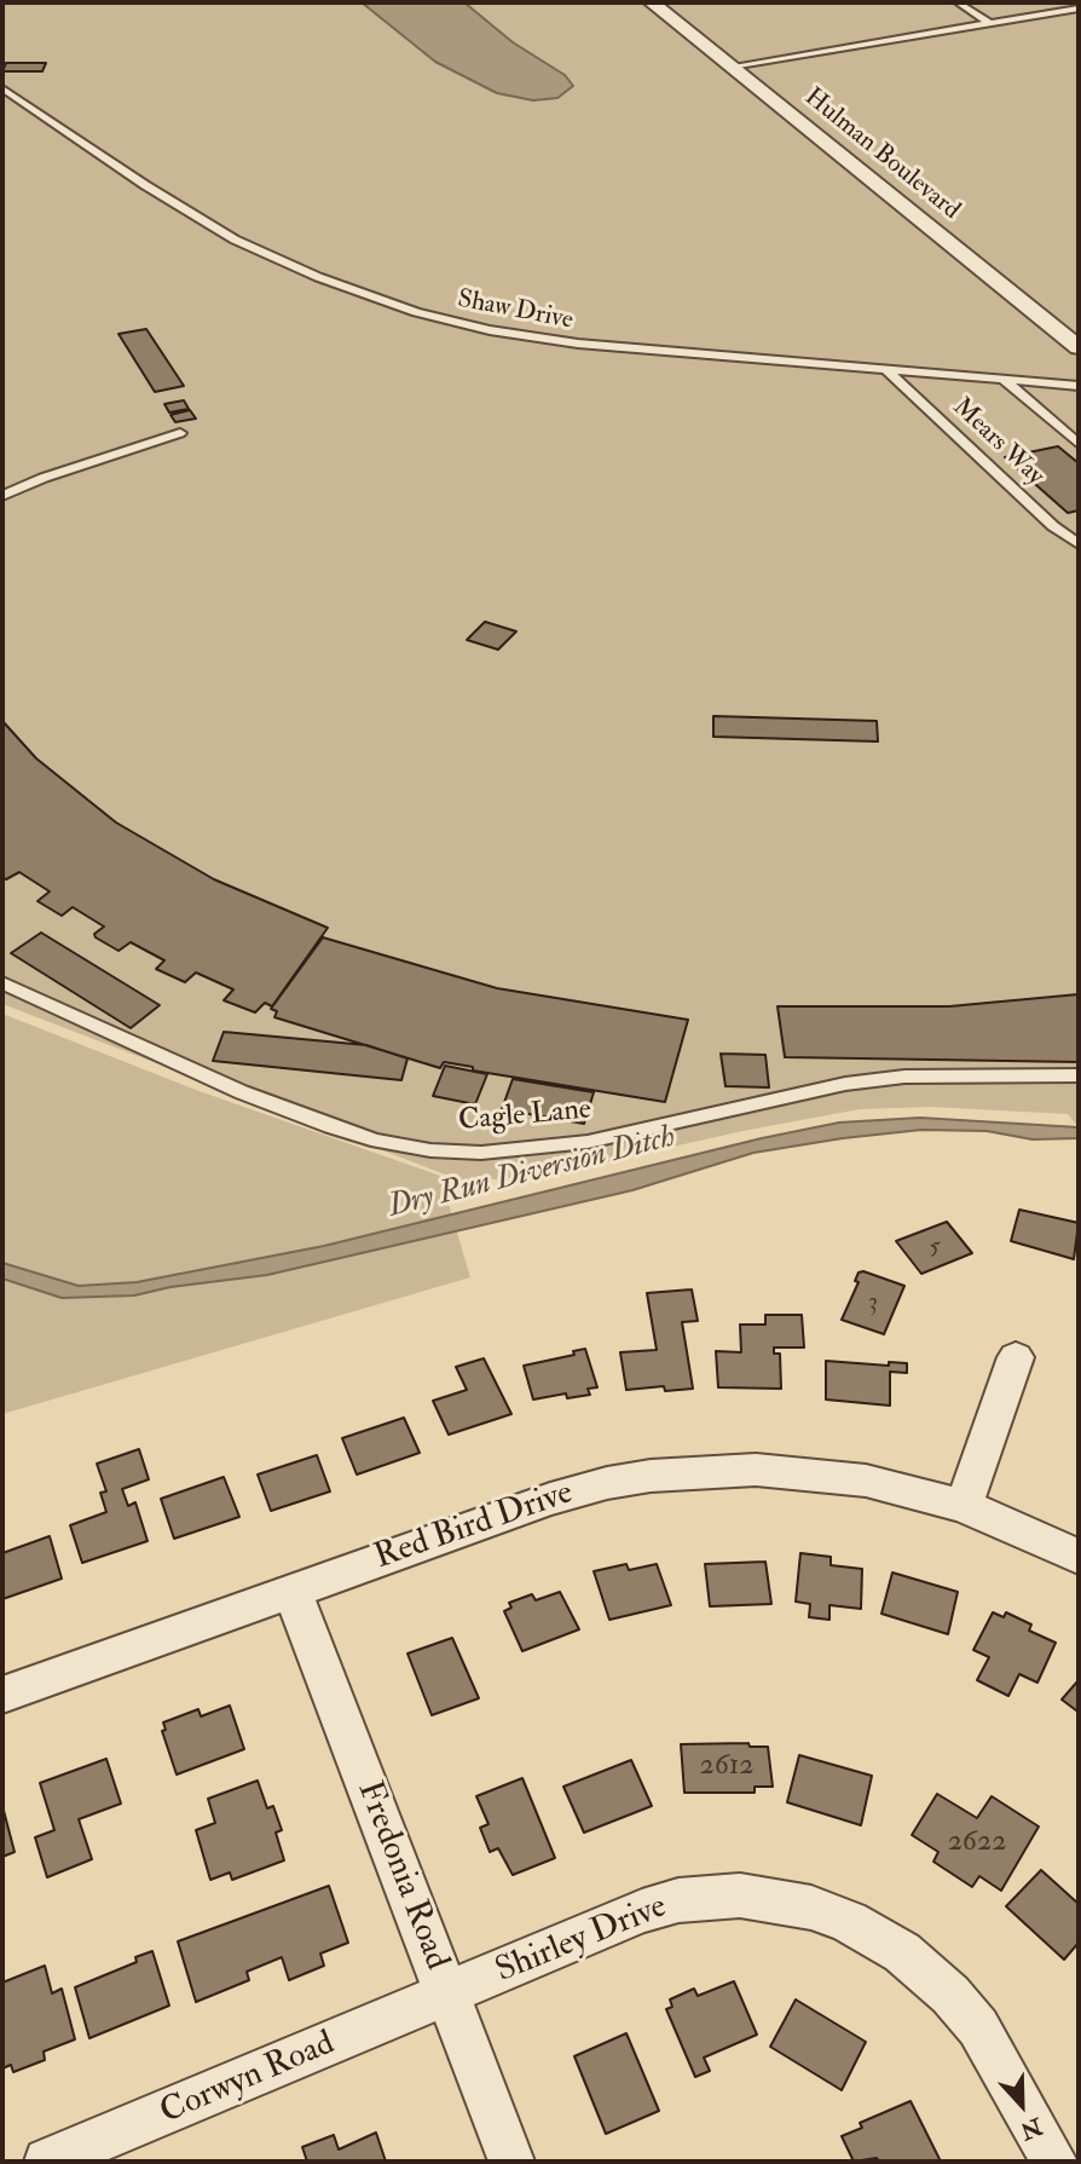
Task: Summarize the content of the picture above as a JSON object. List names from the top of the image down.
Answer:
{
  "streets": {
    "street": [
      "Hulman Boulevard",
      "Red Bird Drive",
      "Fredonia Road",
      "Shirley Drive",
      "Corwyn Road"
    ],
    "lane": ["Shaw Drive", "Mears Way", "Cagle Lane"]
  },
  "crossings": [
    ["Shaw Drive", "Mears Way"],
    ["Red Bird Drive", "Fredonia Road"],
    ["Fredonia Road", "Shirley Drive"],
    ["Fredonia Road", "Corwyn Road"],
    ["Shirley Drive", "Corwyn Road"]
  ],
  "water": ["Dry Run Diversion Ditch"],
  "house_numbers": [
    "5",
    "3",
    "2612",
    "2622"
  ],
  "north": "bottom"
}
